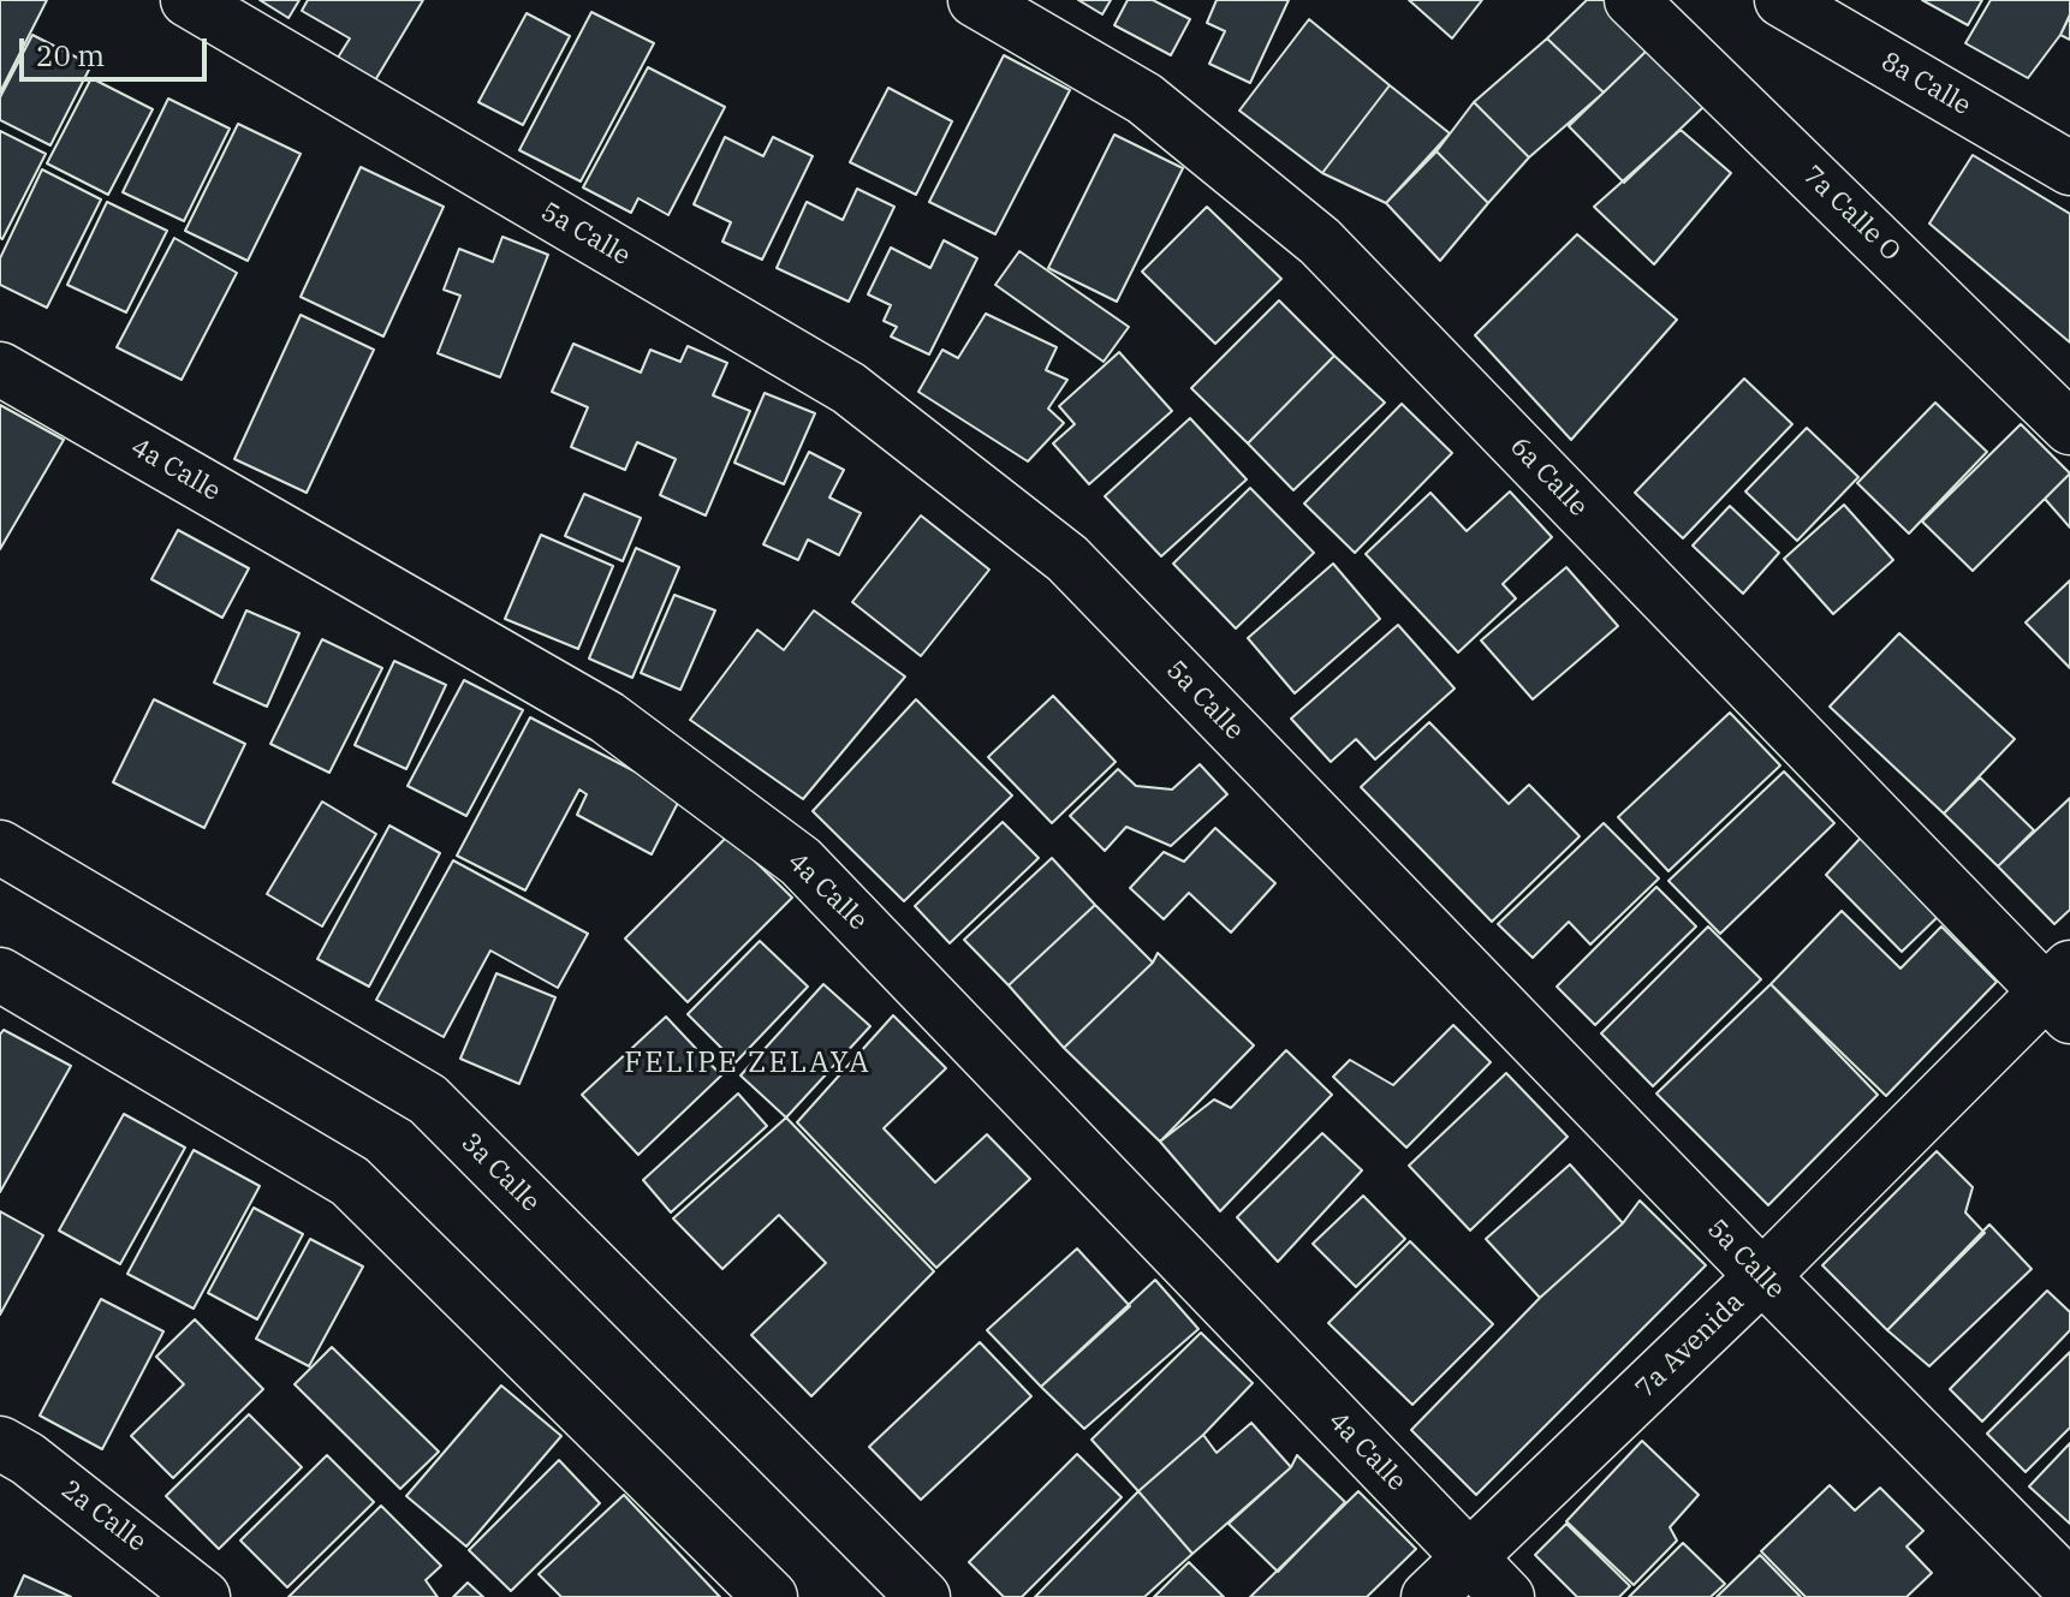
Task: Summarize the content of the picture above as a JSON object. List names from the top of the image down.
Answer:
{
  "streets": {
    "street": [
      "8a Calle",
      "7a Calle O",
      "5a Calle",
      "4a Calle",
      "6a Calle",
      "3a Calle",
      "7a Avenida",
      "2a Calle"
    ]
  },
  "crossings": [
    ["5a Calle", "7a Avenida"],
    ["4a Calle", "7a Avenida"],
    ["6a Calle", "7a Avenida"]
  ],
  "districts": ["FELIPE ZELAYA"],
  "scale_bar": "20 m"
}
